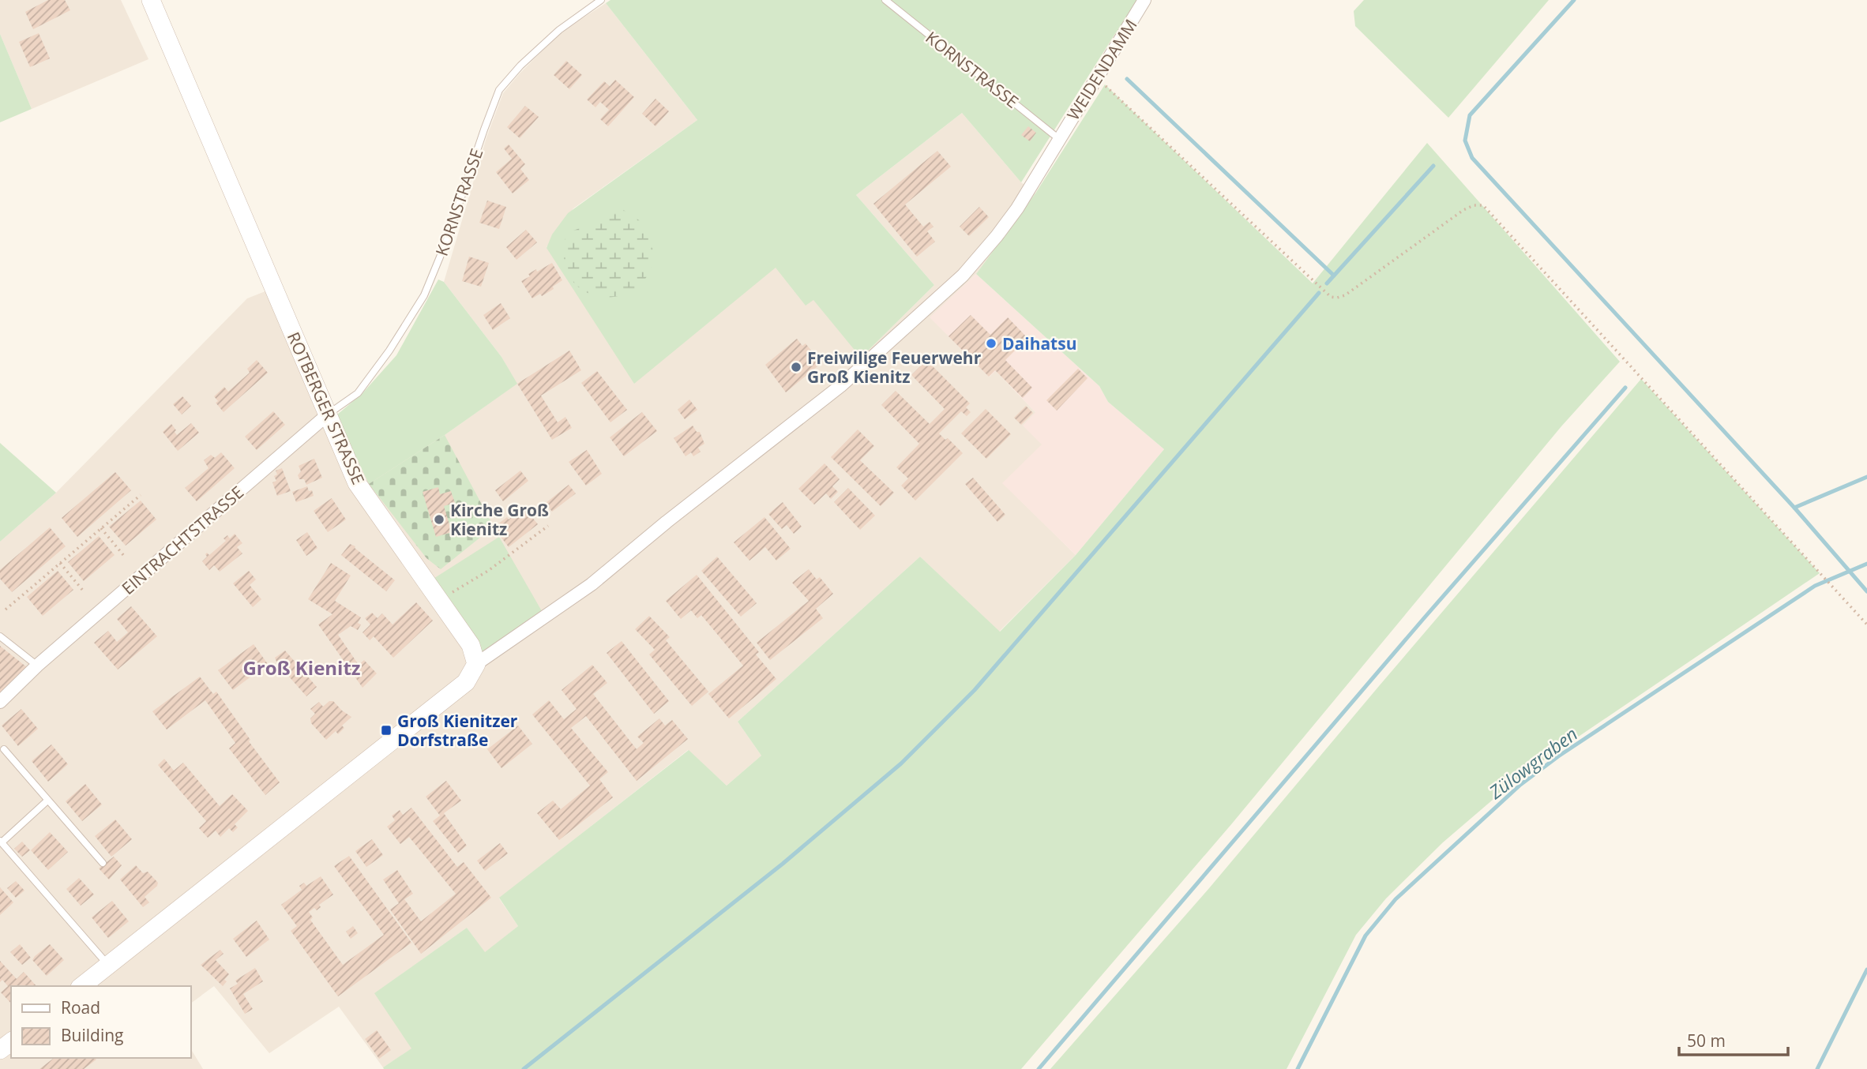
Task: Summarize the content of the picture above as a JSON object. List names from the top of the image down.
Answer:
{
  "streets": {
    "main road": ["ROTBERGER STRASSE"],
    "street": ["WEIDENDAMM", "EINTRACHTSTRASSE"],
    "lane": ["KORNSTRASSE"]
  },
  "crossings": [
    ["KORNSTRASSE", "WEIDENDAMM"],
    ["KORNSTRASSE", "ROTBERGER STRASSE"],
    ["KORNSTRASSE", "EINTRACHTSTRASSE"],
    ["ROTBERGER STRASSE", "EINTRACHTSTRASSE"]
  ],
  "districts": ["Groß Kienitz"],
  "water": ["Zülowgraben"],
  "places": {
    "other": ["Daihatsu", "Freiwilige Feuerwehr Groß Kienitz", "Kirche Groß Kienitz"],
    "transit": ["Groß Kienitzer Dorfstraße"]
  },
  "legend": ["Road", "Building"],
  "scale_bar": "50 m"
}
